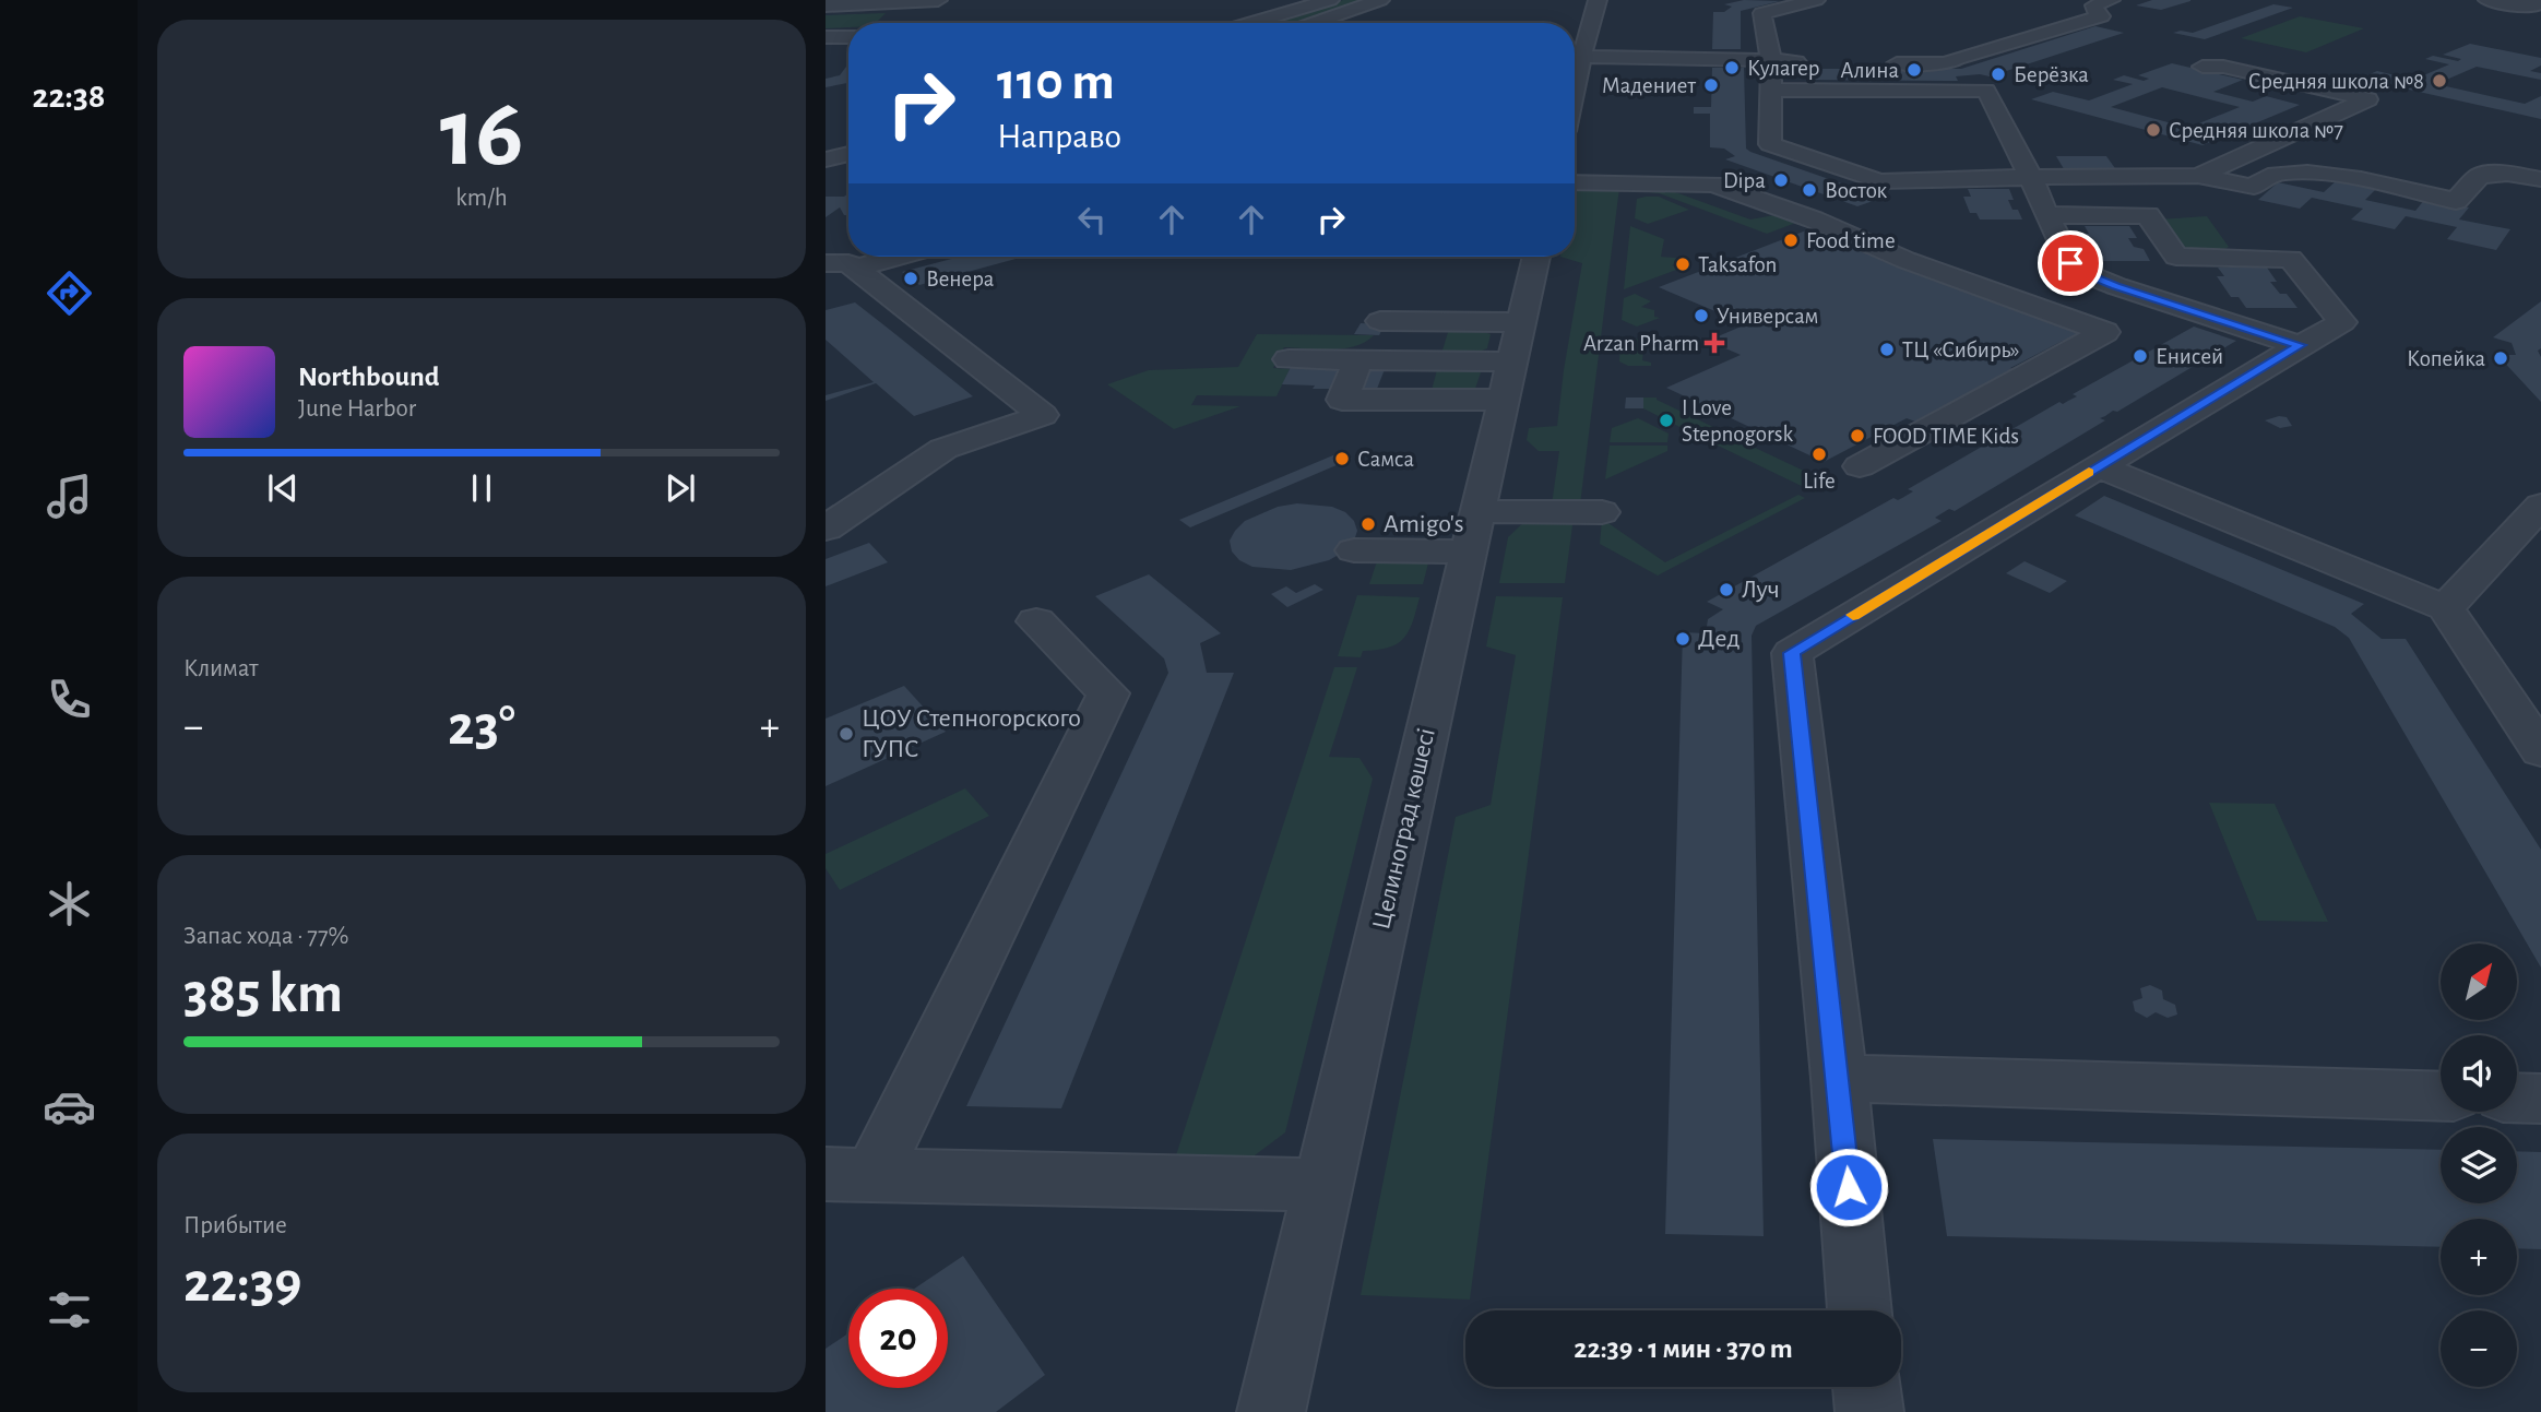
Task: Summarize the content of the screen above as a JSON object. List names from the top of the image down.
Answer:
{
  "streets": {
    "street": ["Целиноград көшесі"]
  },
  "places": {
    "other": [
      "Кулагер",
      "Алина",
      "Берёзка",
      "Средняя школа №8",
      "Мадениет",
      "Средняя школа №7",
      "Dipa",
      "Восток",
      "Food time",
      "Taksafon",
      "Венера",
      "Универсам",
      "ТЦ «Сибирь»",
      "Енисей",
      "Копейка",
      "I Love Stepnogorsk",
      "FOOD TIME Kids",
      "Life",
      "Самса",
      "Amigo's",
      "Луч",
      "Дед",
      "ЦОУ Степногорского ГУПС"
    ],
    "health": ["Arzan Pharm"]
  },
  "north": "top right",
  "page": {
    "tabs": "22:38",
    "tile": [
      ["16", "km/h"],
      "Климат",
      ["Запас хода · 77%", "385 km"],
      ["Прибытие", "22:39"]
    ],
    "turn": ["110 m", "Направо"],
    "song": ["Northbound", "June Harbor"],
    "heat": ["−", "23°", "+"],
    "map_buttons": ["+", "−"],
    "limit": "20",
    "trip": "22:39 · 1 мин · 370 m"
  }
}
